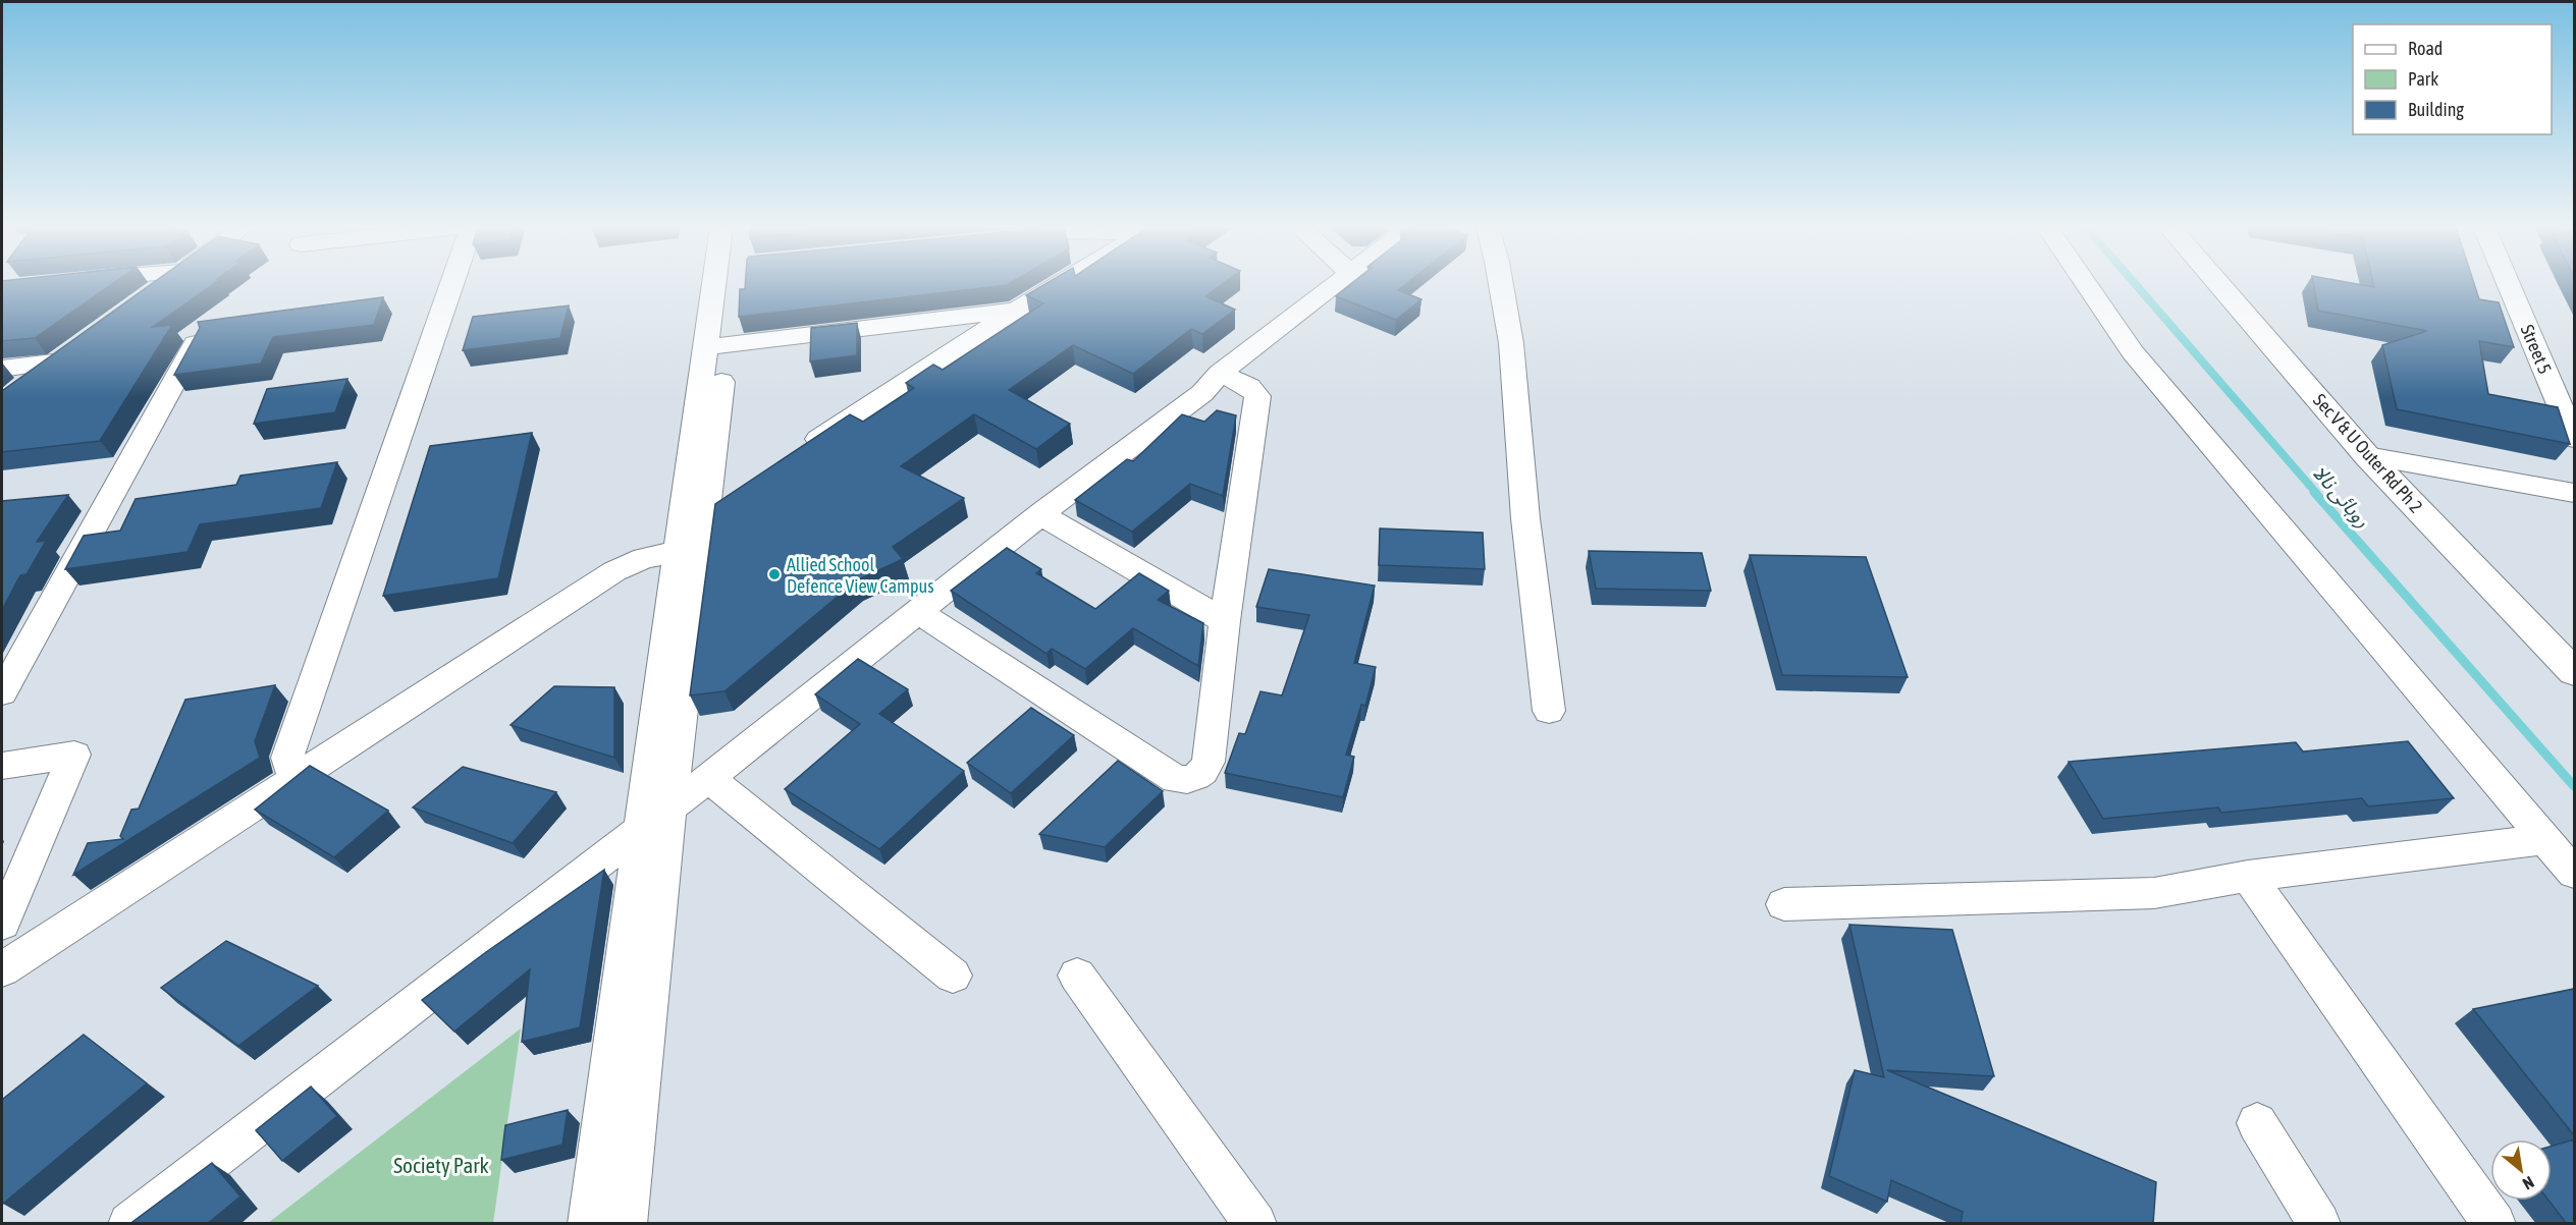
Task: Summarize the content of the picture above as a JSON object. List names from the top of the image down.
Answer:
{
  "streets": {
    "main road": ["Sec V & U Outer Rd Ph 2"],
    "street": ["Street 5"]
  },
  "water": ["روہائی نالا"],
  "parks": ["Society Park"],
  "places": ["Allied School Defence View Campus"],
  "legend": ["Road", "Park", "Building"],
  "north": "bottom right"
}
